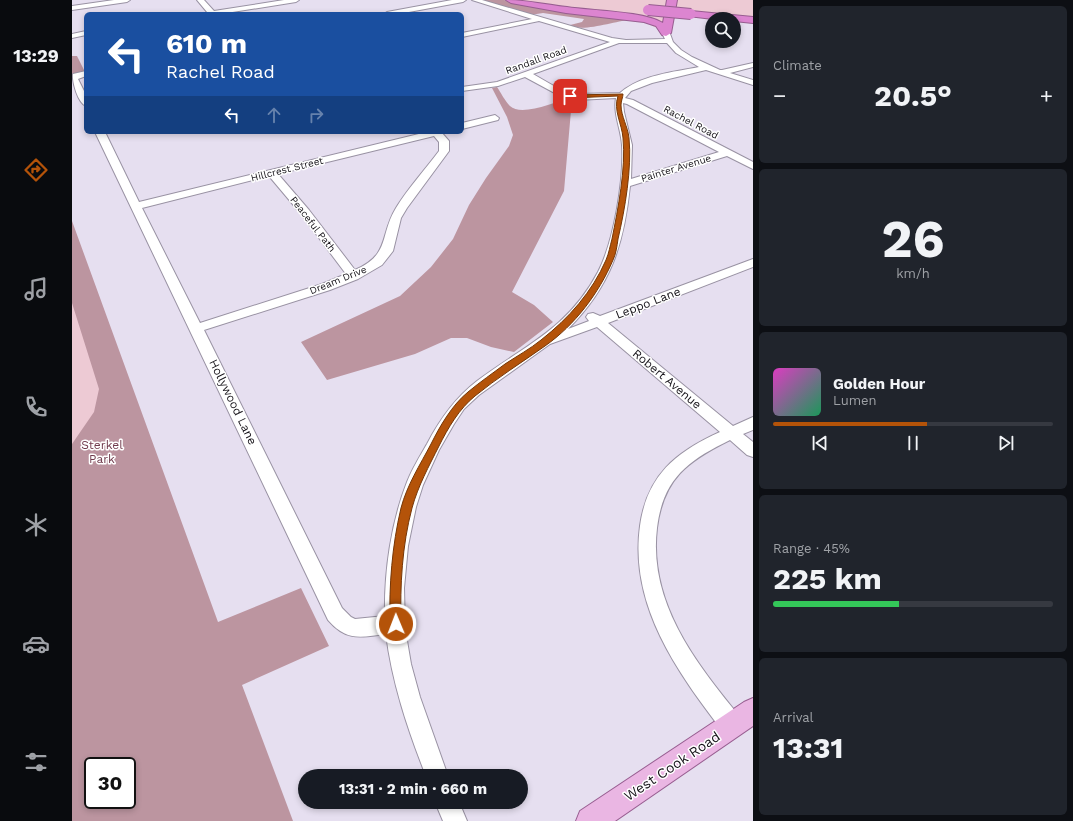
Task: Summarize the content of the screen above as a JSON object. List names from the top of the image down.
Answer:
{
  "streets": {
    "main road": ["West Cook Road"],
    "street": [
      "Randall Road",
      "Rachel Road",
      "Painter Avenue",
      "Hillcrest Street",
      "Peaceful Path",
      "Dream Drive",
      "Leppo Lane",
      "Robert Avenue",
      "Hollywood Lane"
    ]
  },
  "crossings": [
    ["Randall Road", "Rachel Road"],
    ["Rachel Road", "Painter Avenue"],
    ["Hillcrest Street", "Peaceful Path"],
    ["Hillcrest Street", "Hollywood Lane"],
    ["Peaceful Path", "Dream Drive"],
    ["Dream Drive", "Hollywood Lane"],
    ["Leppo Lane", "Robert Avenue"]
  ],
  "parks": ["Sterkel Park"],
  "page": {
    "tabs": "13:29",
    "tile": [
      "Climate",
      ["26", "km/h"],
      ["Range · 45%", "225 km"],
      ["Arrival", "13:31"]
    ],
    "turn": ["610 m", "Rachel Road"],
    "heat": ["−", "20.5°", "+"],
    "song": ["Golden Hour", "Lumen"],
    "limit": "30",
    "trip": "13:31 · 2 min · 660 m"
  }
}
